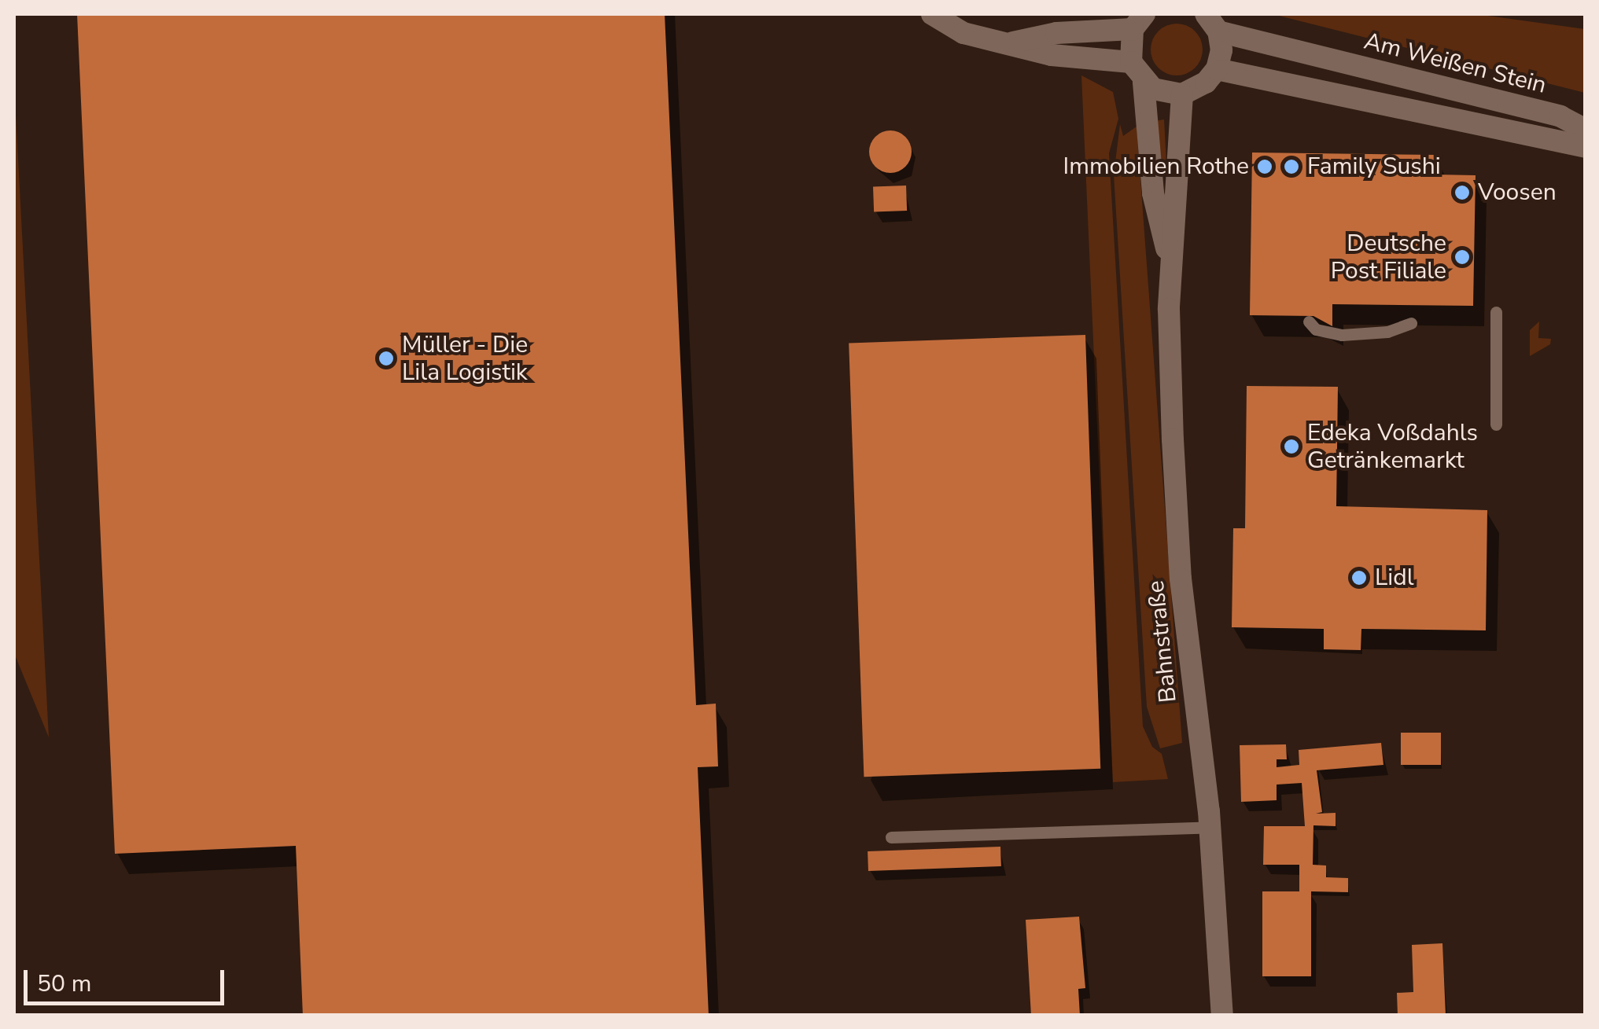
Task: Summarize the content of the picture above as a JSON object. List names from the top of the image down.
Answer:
{
  "streets": {
    "street": ["Am Weißen Stein", "Bahnstraße"]
  },
  "places": [
    "Immobilien Rothe",
    "Family Sushi",
    "Voosen",
    "Deutsche Post Filiale",
    "Müller - Die Lila Logistik",
    "Edeka Voßdahls Getränkemarkt",
    "Lidl"
  ],
  "scale_bar": "50 m"
}
